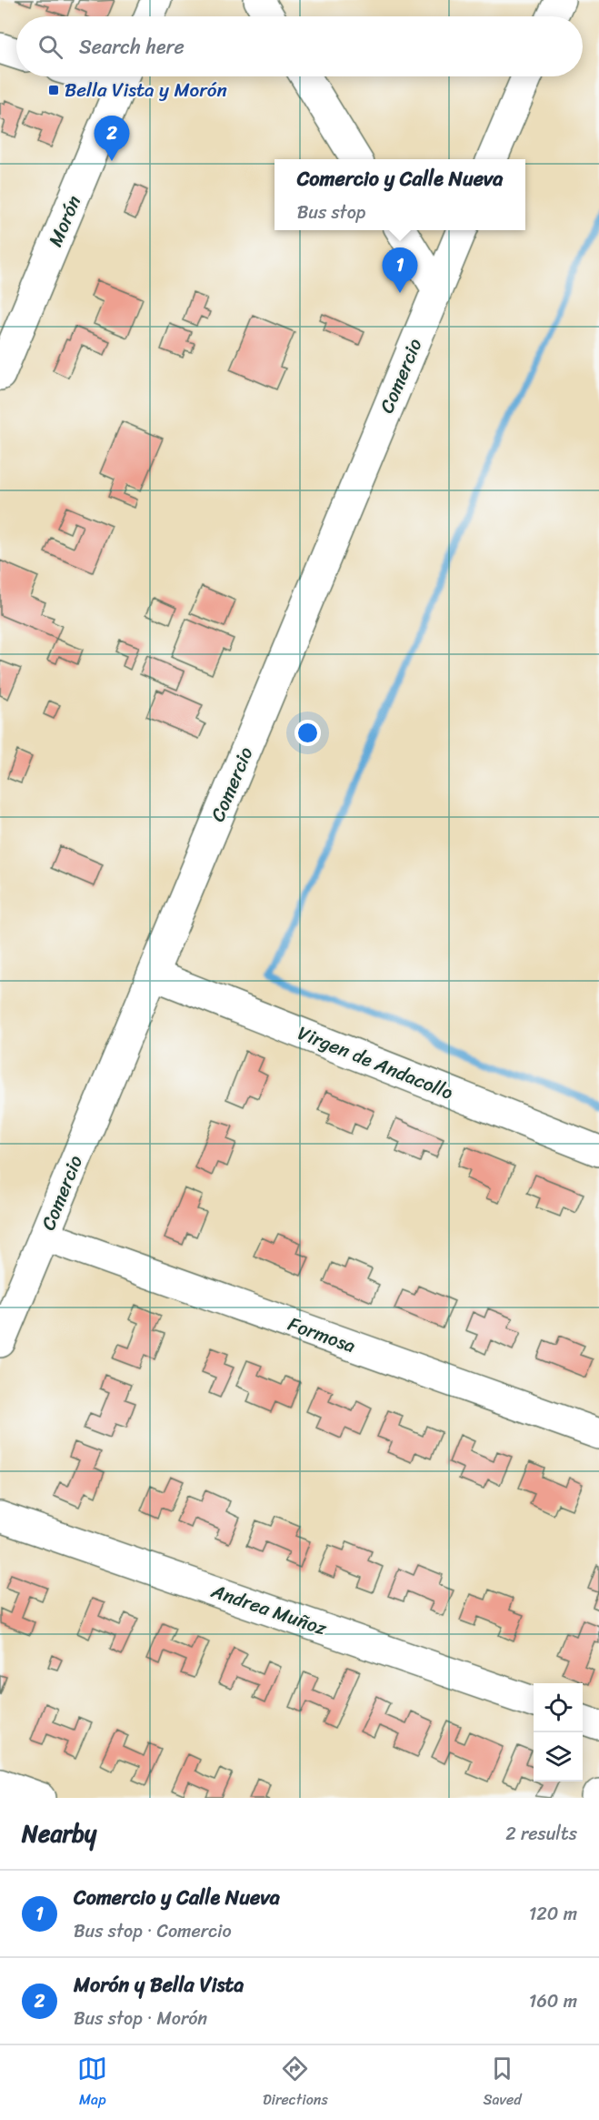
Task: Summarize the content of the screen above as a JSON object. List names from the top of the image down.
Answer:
{
  "streets": {
    "street": [
      "Morón",
      "Comercio",
      "Virgen de Andacollo",
      "Formosa",
      "Andrea Muñoz"
    ]
  },
  "crossings": [
    ["Comercio", "Virgen de Andacollo"],
    ["Comercio", "Formosa"]
  ],
  "places": {
    "transit": ["Bella Vista y Morón"]
  },
  "page": {
    "search": "Search here",
    "pins": ["2", "1"],
    "popup": ["Comercio y Calle Nueva", "Bus stop"],
    "heading": ["Nearby", "2 results"],
    "list": [
      {
        "mark": "1",
        "name": "Comercio y Calle Nueva",
        "note": "Bus stop · Comercio",
        "value": "120 m"
      },
      {
        "mark": "2",
        "name": "Morón y Bella Vista",
        "note": "Bus stop · Morón",
        "value": "160 m"
      }
    ],
    "nav": ["Map", "Directions", "Saved"]
  }
}
